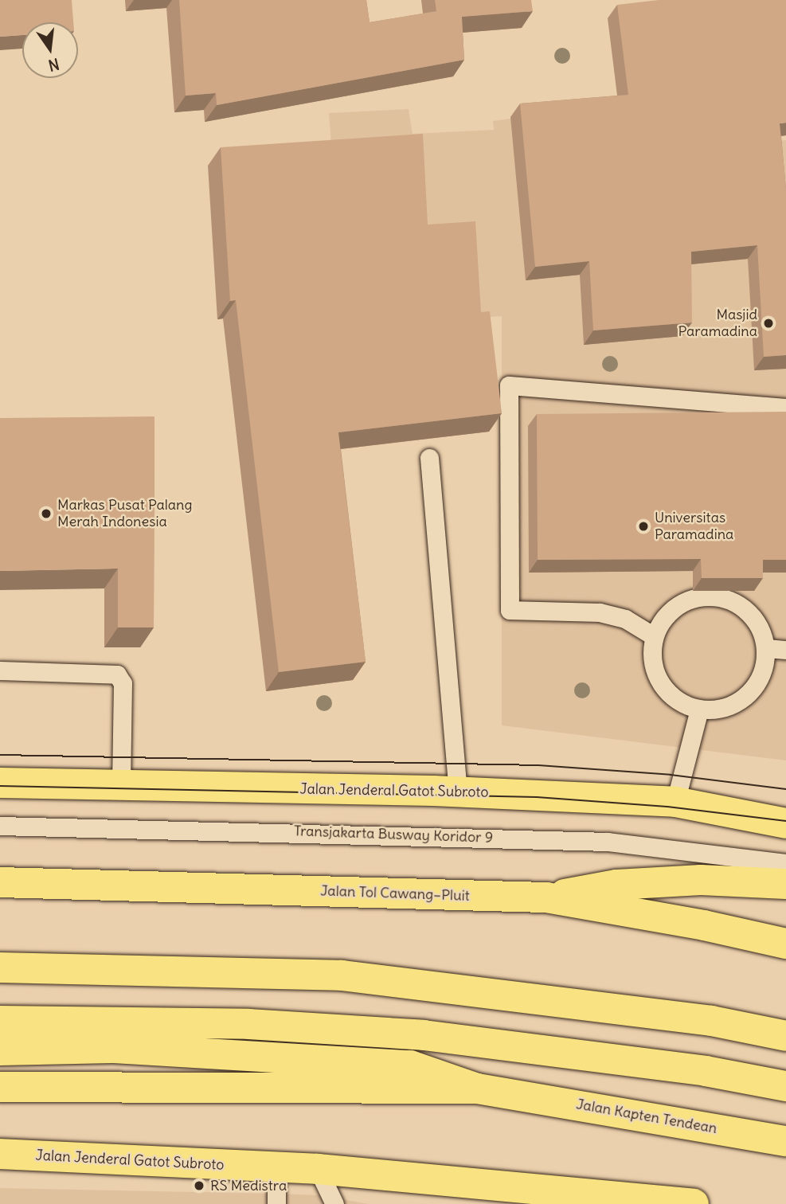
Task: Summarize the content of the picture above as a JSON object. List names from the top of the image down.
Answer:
{
  "streets": {
    "main road": ["Jalan Jenderal Gatot Subroto", "Jalan Tol Cawang–Pluit", "Jalan Kapten Tendean"],
    "lane": ["Transjakarta Busway Koridor 9"]
  },
  "places": [
    "Masjid Paramadina",
    "Markas Pusat Palang Merah Indonesia",
    "Universitas Paramadina",
    "RS Medistra"
  ],
  "north": "bottom"
}
